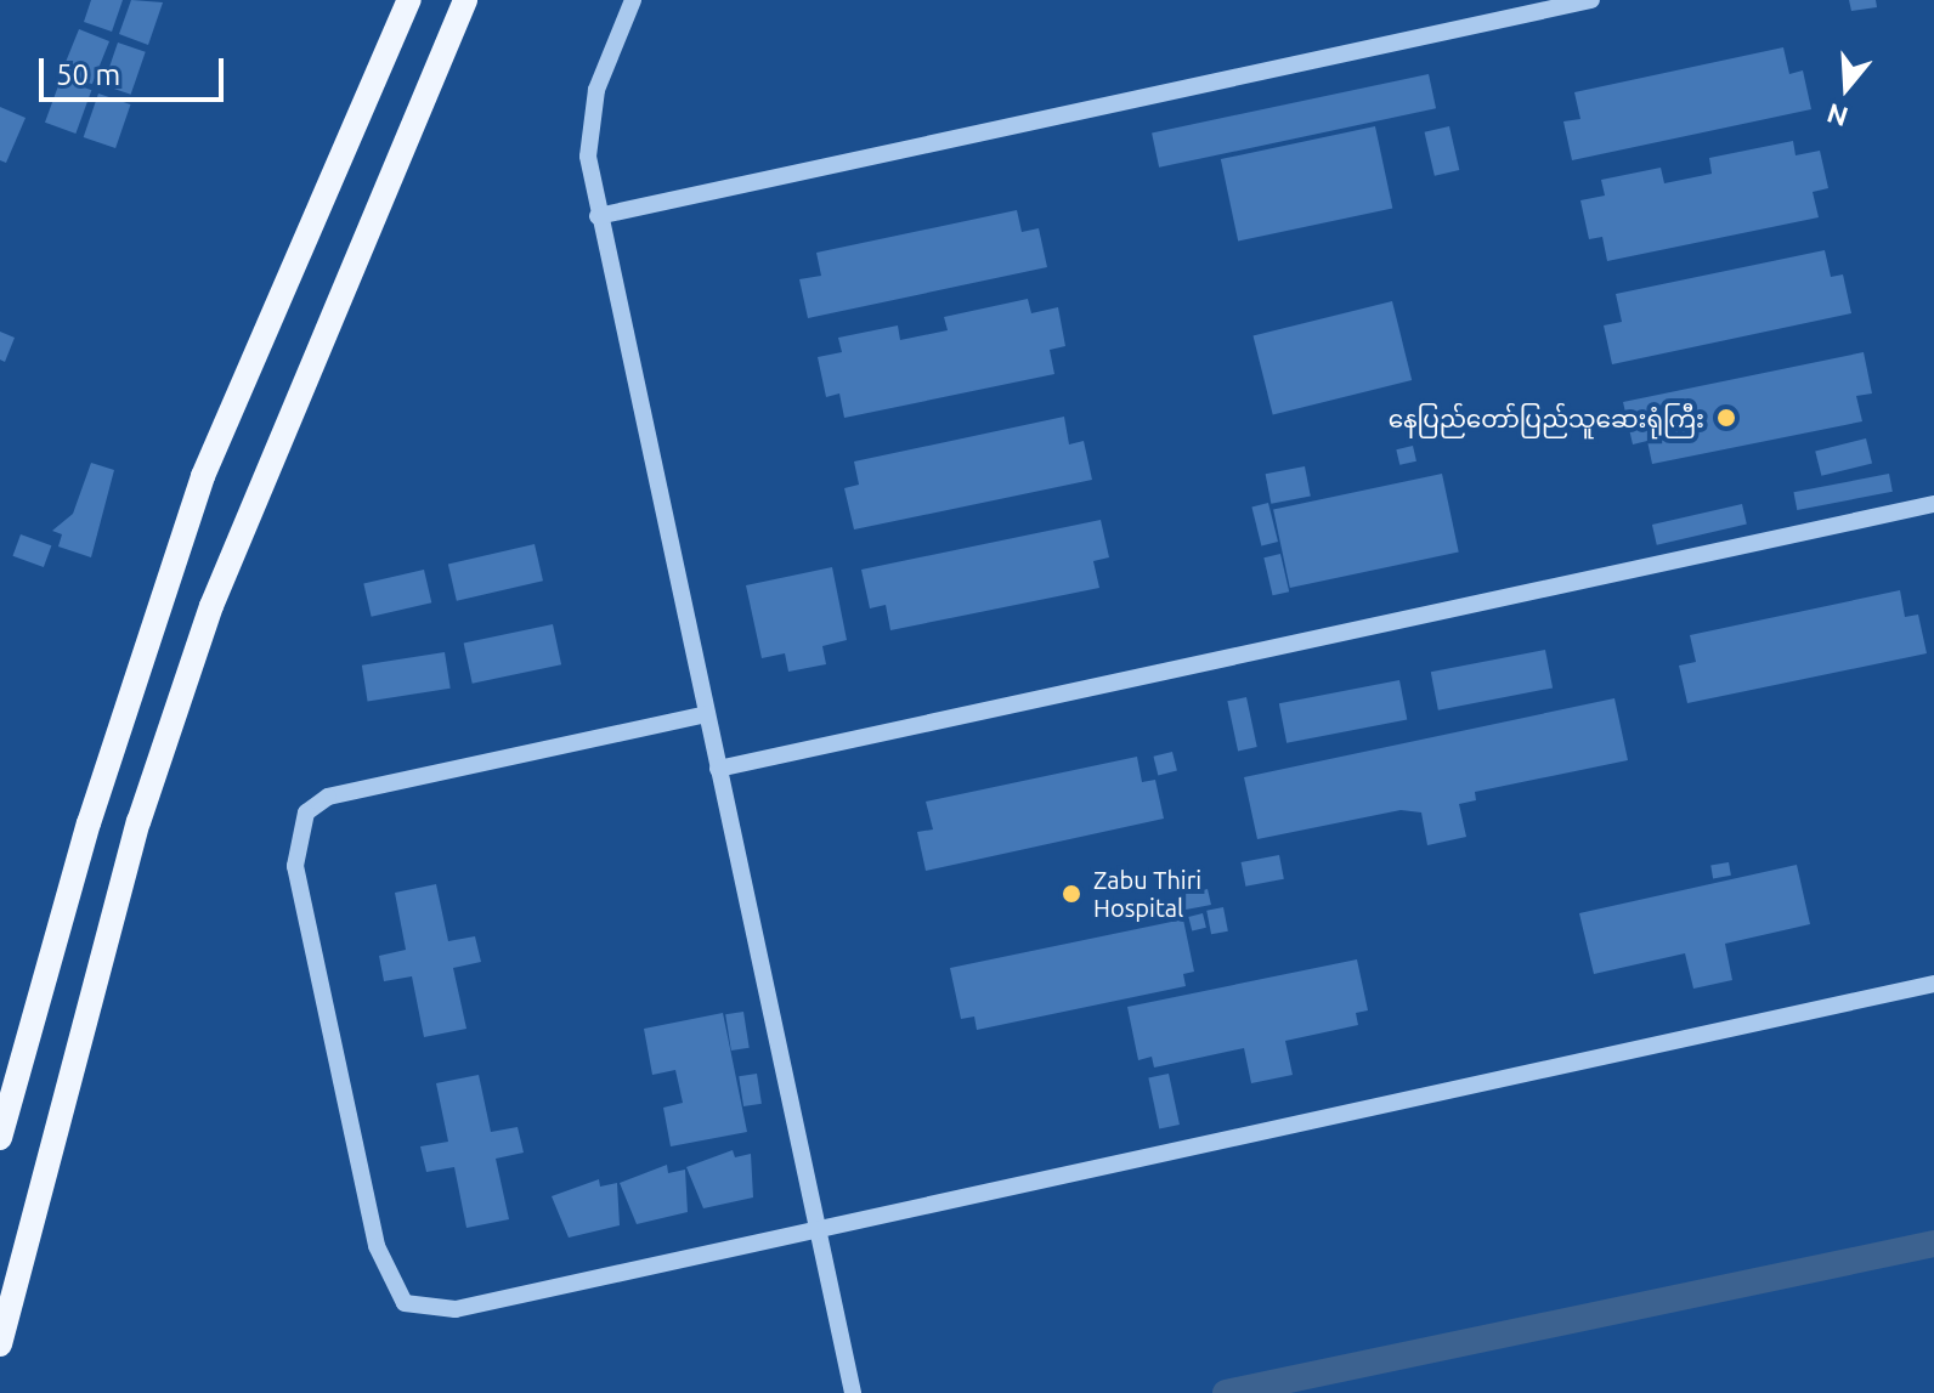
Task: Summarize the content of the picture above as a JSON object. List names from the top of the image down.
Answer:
{
  "places": ["နေပြည်တော်ပြည်သူဆေးရုံကြီး", "Zabu Thiri Hospital"],
  "scale_bar": "50 m",
  "north": "bottom"
}
